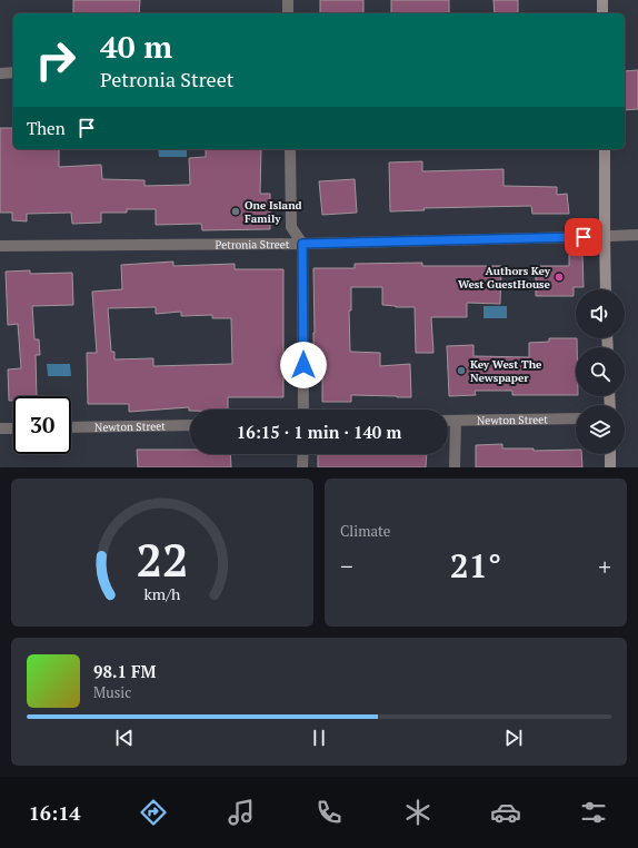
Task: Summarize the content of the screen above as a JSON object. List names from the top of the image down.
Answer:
{
  "streets": {
    "street": ["Petronia Street", "Newton Street"]
  },
  "places": ["One Island Family", "Authors Key West GuestHouse", "Key West The Newspaper"],
  "page": {
    "turn": ["40 m", "Petronia Street"],
    "then": "Then",
    "limit": "30",
    "trip": "16:15 · 1 min · 140 m",
    "tile": "Climate",
    "heat": ["−", "21°", "+"],
    "song": ["98.1 FM", "Music"],
    "tabs": "16:14",
    "gauge": ["22", "km/h"]
  }
}
